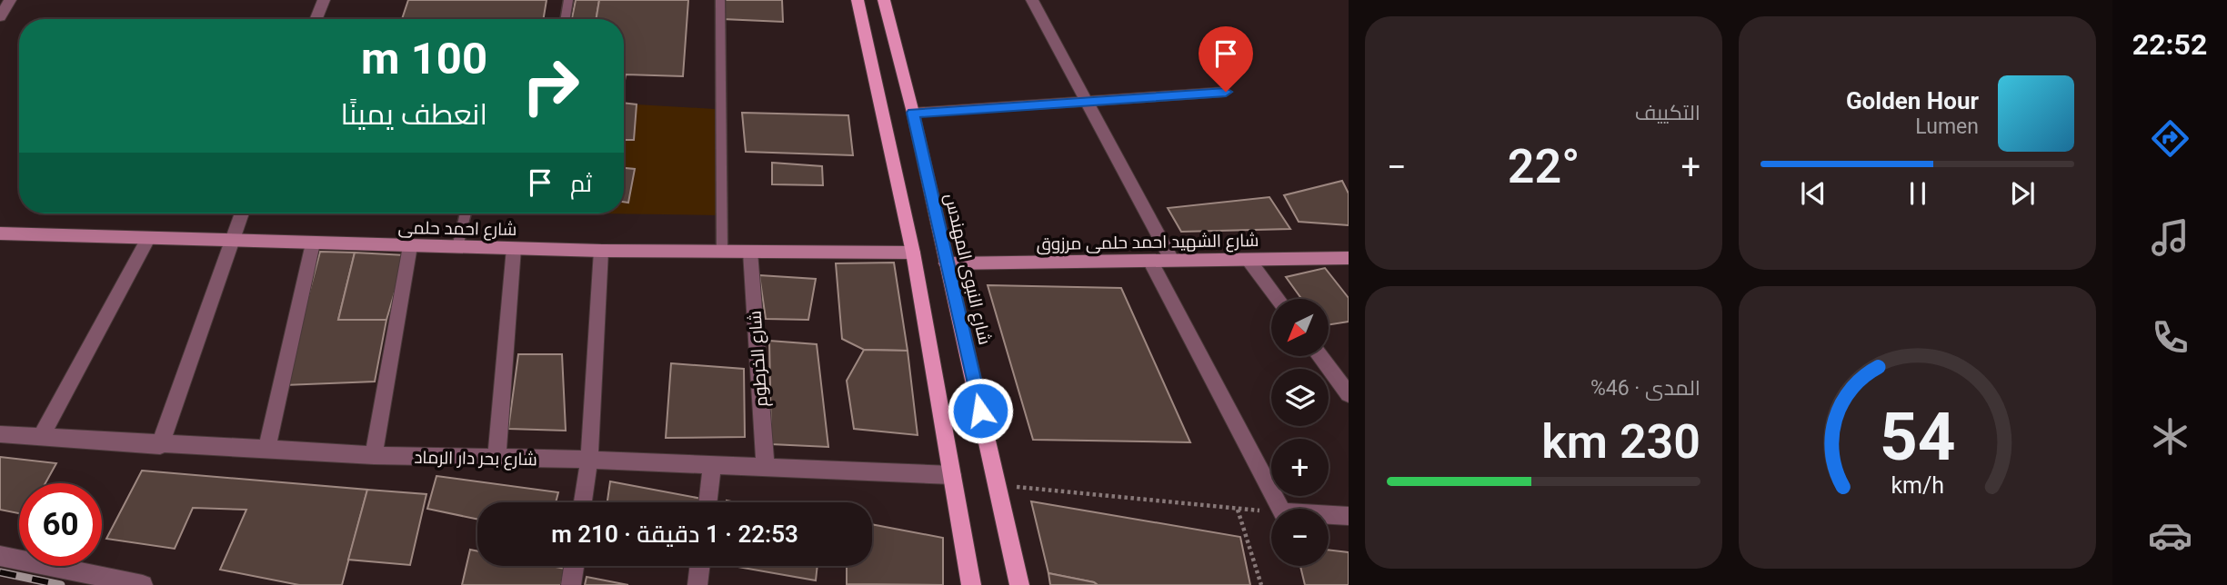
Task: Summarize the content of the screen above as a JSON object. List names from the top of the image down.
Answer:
{
  "streets": {
    "main road": ["شارع احمد حلمى", "شارع الشهيد احمد حلمى مرزوق", "شارع النبوى المهندس"],
    "street": ["شارع الخرطوم", "شارع بحر دار الرماد"]
  },
  "crossings": [
    ["شارع احمد حلمى", "شارع الخرطوم"],
    ["شارع الشهيد احمد حلمى مرزوق", "شارع النبوى المهندس"],
    ["شارع الخرطوم", "شارع بحر دار الرماد"]
  ],
  "north": "bottom left",
  "page": {
    "tabs": "22:52",
    "tile": [
      "التكييف",
      ["المدى · 46%", "230 km"]
    ],
    "turn": ["100 m", "انعطف يمينًا"],
    "song": ["Golden Hour", "Lumen"],
    "heat": ["−", "22°", "+"],
    "then": "ثم",
    "map_buttons": ["+", "−"],
    "limit": "60",
    "trip": "22:53 · 1 دقيقة · 210 m",
    "gauge": ["54", "km/h"]
  }
}
